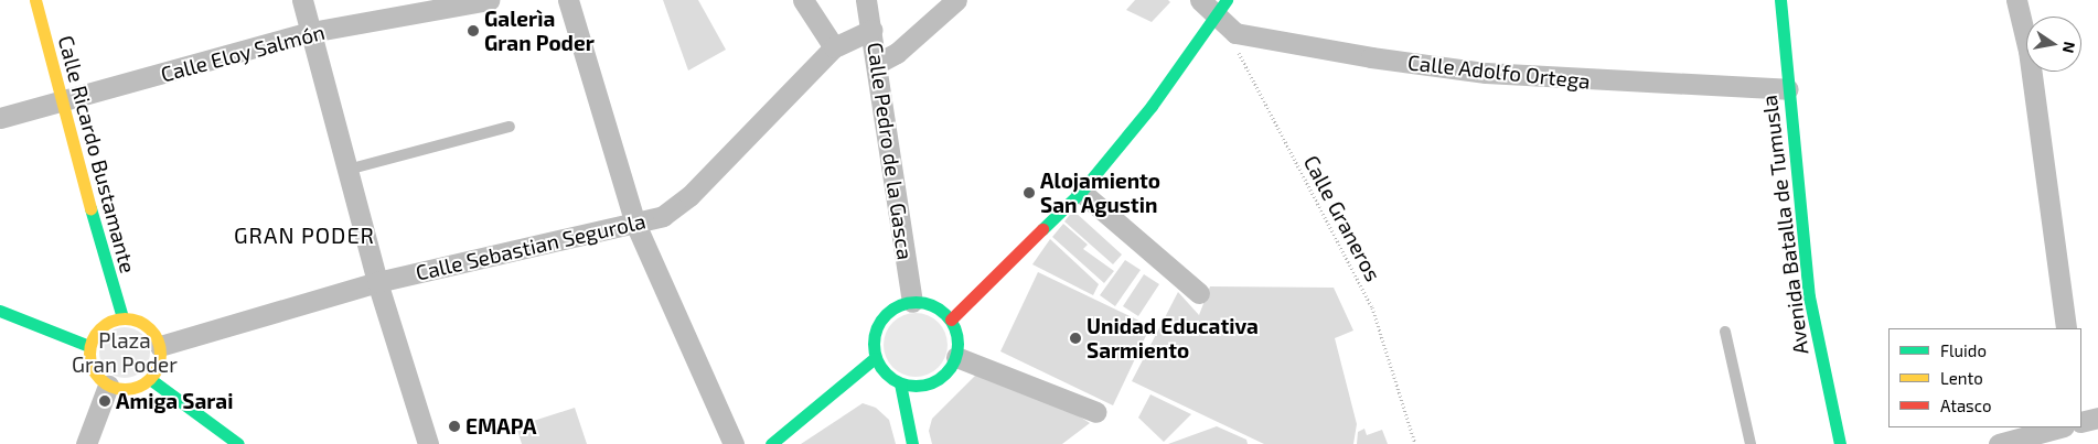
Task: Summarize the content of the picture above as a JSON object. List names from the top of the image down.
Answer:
{
  "streets": {
    "street": [
      "Calle Eloy Salmón",
      "Calle Adolfo Ortega",
      "Calle Pedro de la Gasca",
      "Calle Ricardo Bustamante",
      "Avenida Batalla de Tumusla",
      "Calle Sebastian Segurola"
    ],
    "path": ["Calle Graneros"]
  },
  "crossings": [
    ["Calle Eloy Salmón", "Calle Ricardo Bustamante"],
    ["Calle Adolfo Ortega", "Avenida Batalla de Tumusla"],
    ["Calle Pedro de la Gasca", "Calle Sebastian Segurola"],
    ["Calle Ricardo Bustamante", "Calle Sebastian Segurola"]
  ],
  "districts": ["GRAN PODER"],
  "parks": ["Plaza Gran Poder"],
  "places": [
    "Galerìa Gran Poder",
    "Alojamiento San Agustin",
    "Unidad Educativa Sarmiento",
    "Amiga Sarai",
    "EMAPA"
  ],
  "legend": ["Fluido", "Lento", "Atasco"],
  "north": "right"
}
